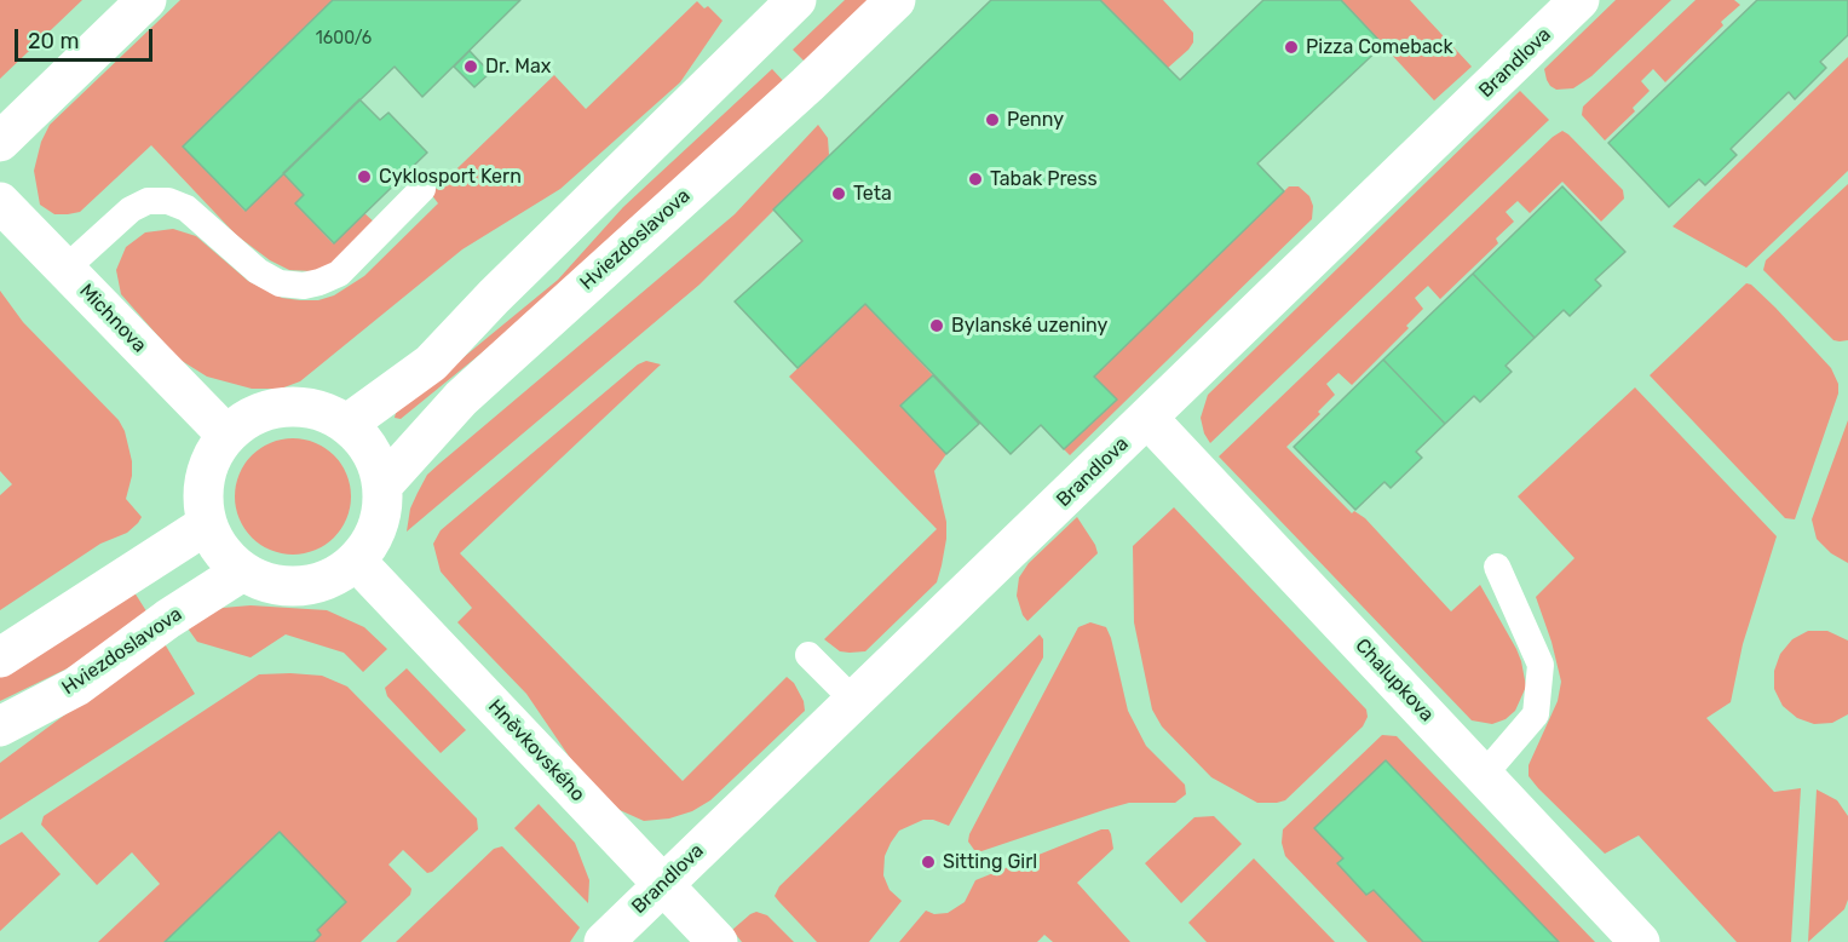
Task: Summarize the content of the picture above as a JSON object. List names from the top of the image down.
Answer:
{
  "streets": {
    "street": [
      "Brandlova",
      "Hviezdoslavova",
      "Michnova",
      "Chalupkova",
      "Hněvkovského"
    ]
  },
  "crossings": [
    ["Brandlova", "Chalupkova"],
    ["Brandlova", "Hněvkovského"],
    ["Hviezdoslavova", "Michnova"],
    ["Hviezdoslavova", "Hněvkovského"],
    ["Michnova", "Hněvkovského"]
  ],
  "places": [
    "Pizza Comeback",
    "Dr. Max",
    "Penny",
    "Cyklosport Kern",
    "Tabak Press",
    "Teta",
    "Bylanské uzeniny",
    "Sitting Girl"
  ],
  "house_numbers": ["1600/6"],
  "scale_bar": "20 m"
}
